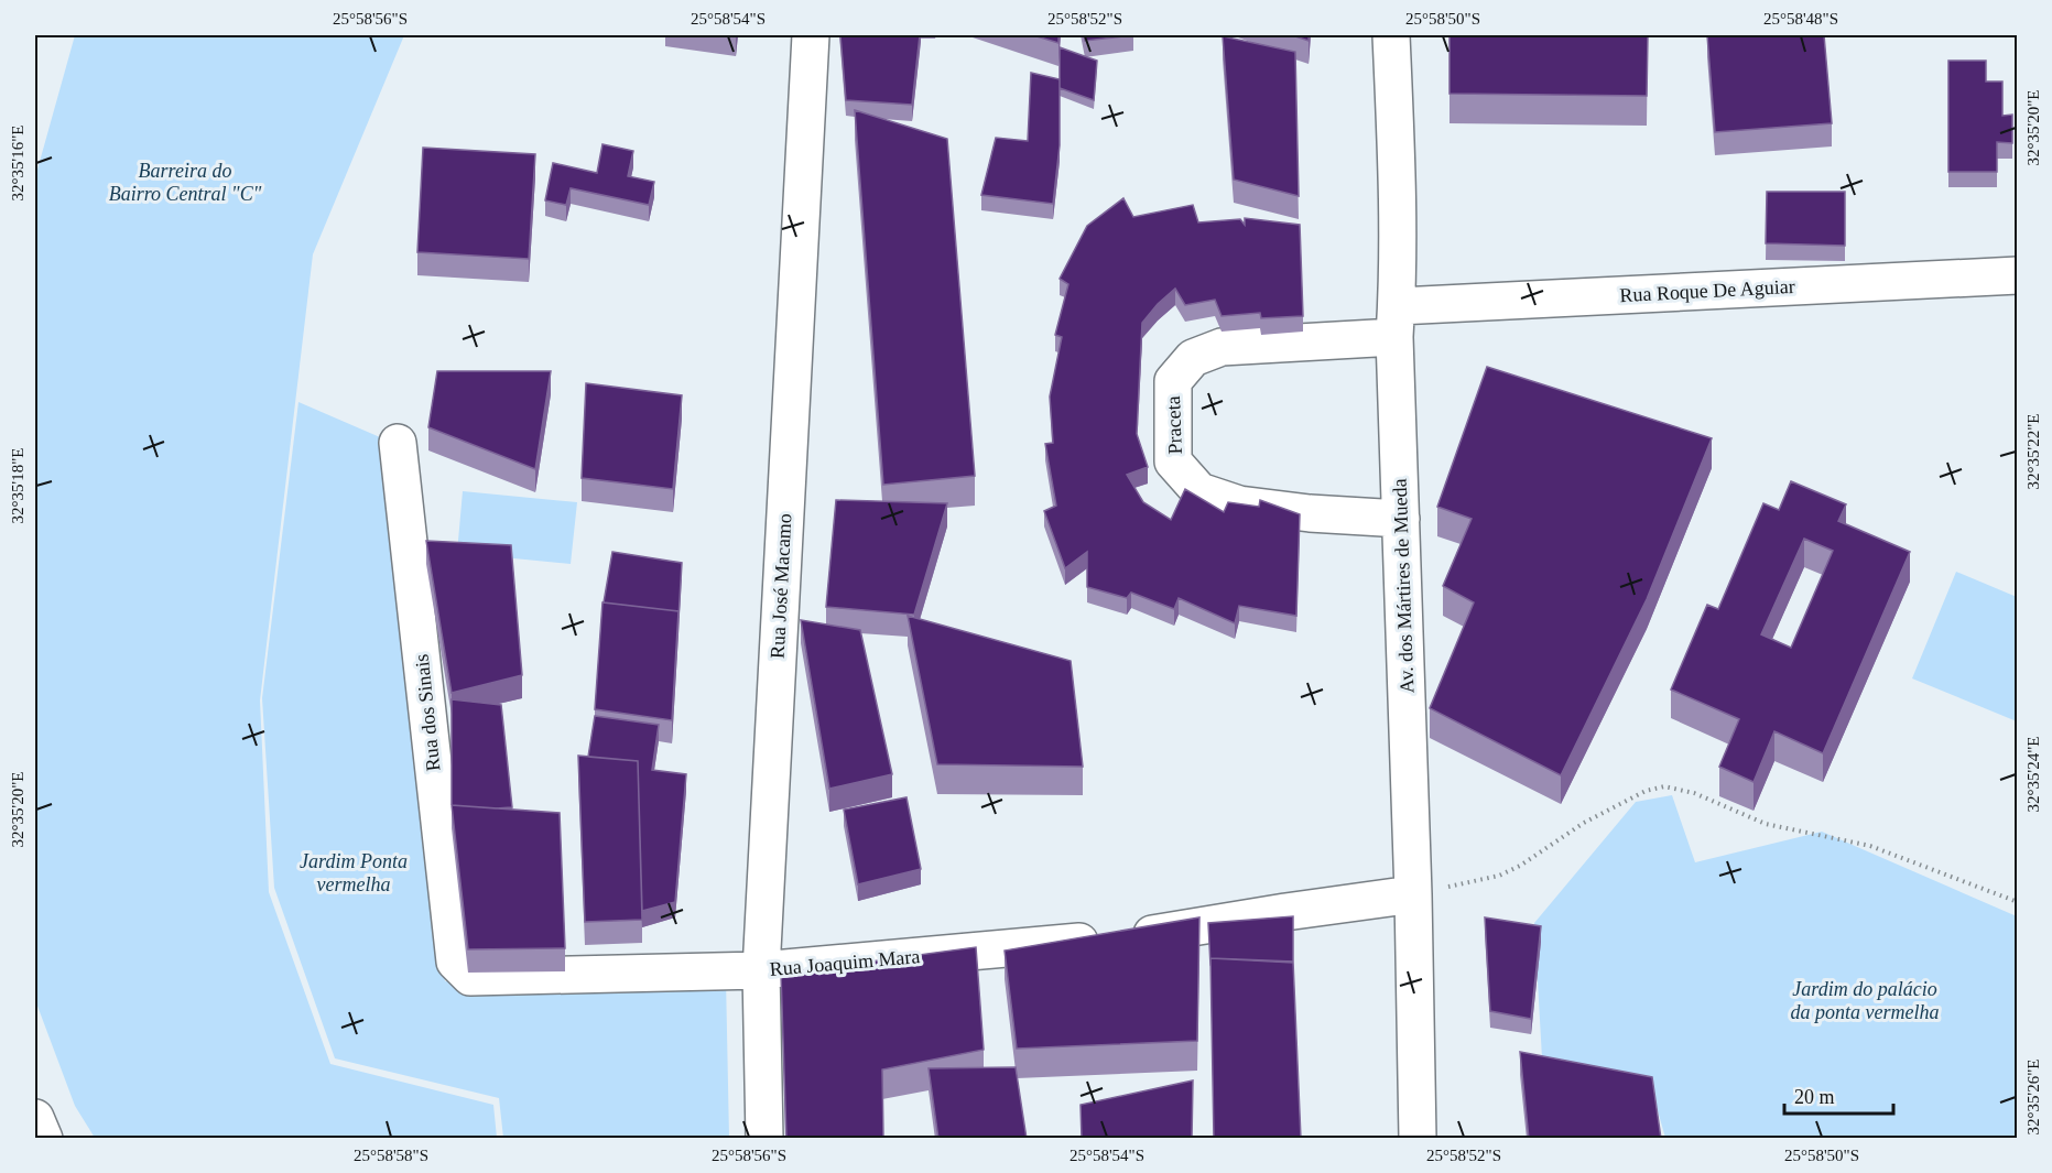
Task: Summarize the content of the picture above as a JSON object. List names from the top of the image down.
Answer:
{
  "streets": {
    "street": [
      "Rua Roque De Aguiar",
      "Praceta",
      "Rua José Macamo",
      "Av. dos Mártires de Mueda",
      "Rua dos Sinais",
      "Rua Joaquim Mara"
    ]
  },
  "crossings": [
    ["Rua Roque De Aguiar", "Praceta"],
    ["Rua Roque De Aguiar", "Av. dos Mártires de Mueda"],
    ["Praceta", "Av. dos Mártires de Mueda"],
    ["Rua José Macamo", "Rua Joaquim Mara"],
    ["Av. dos Mártires de Mueda", "Rua Joaquim Mara"],
    ["Rua dos Sinais", "Rua Joaquim Mara"]
  ],
  "parks": ["Barreira do Bairro Central \"C\"", "Jardim Ponta vermelha", "Jardim do palácio da ponta vermelha"],
  "scale_bar": "20 m",
  "coordinates": [
    "25°58'56\"S",
    "25°58'54\"S",
    "25°58'52\"S",
    "25°58'50\"S",
    "25°58'48\"S",
    "32°35'20\"E",
    "32°35'16\"E",
    "32°35'22\"E",
    "32°35'18\"E",
    "32°35'24\"E",
    "32°35'26\"E",
    "25°58'58\"S"
  ]
}
